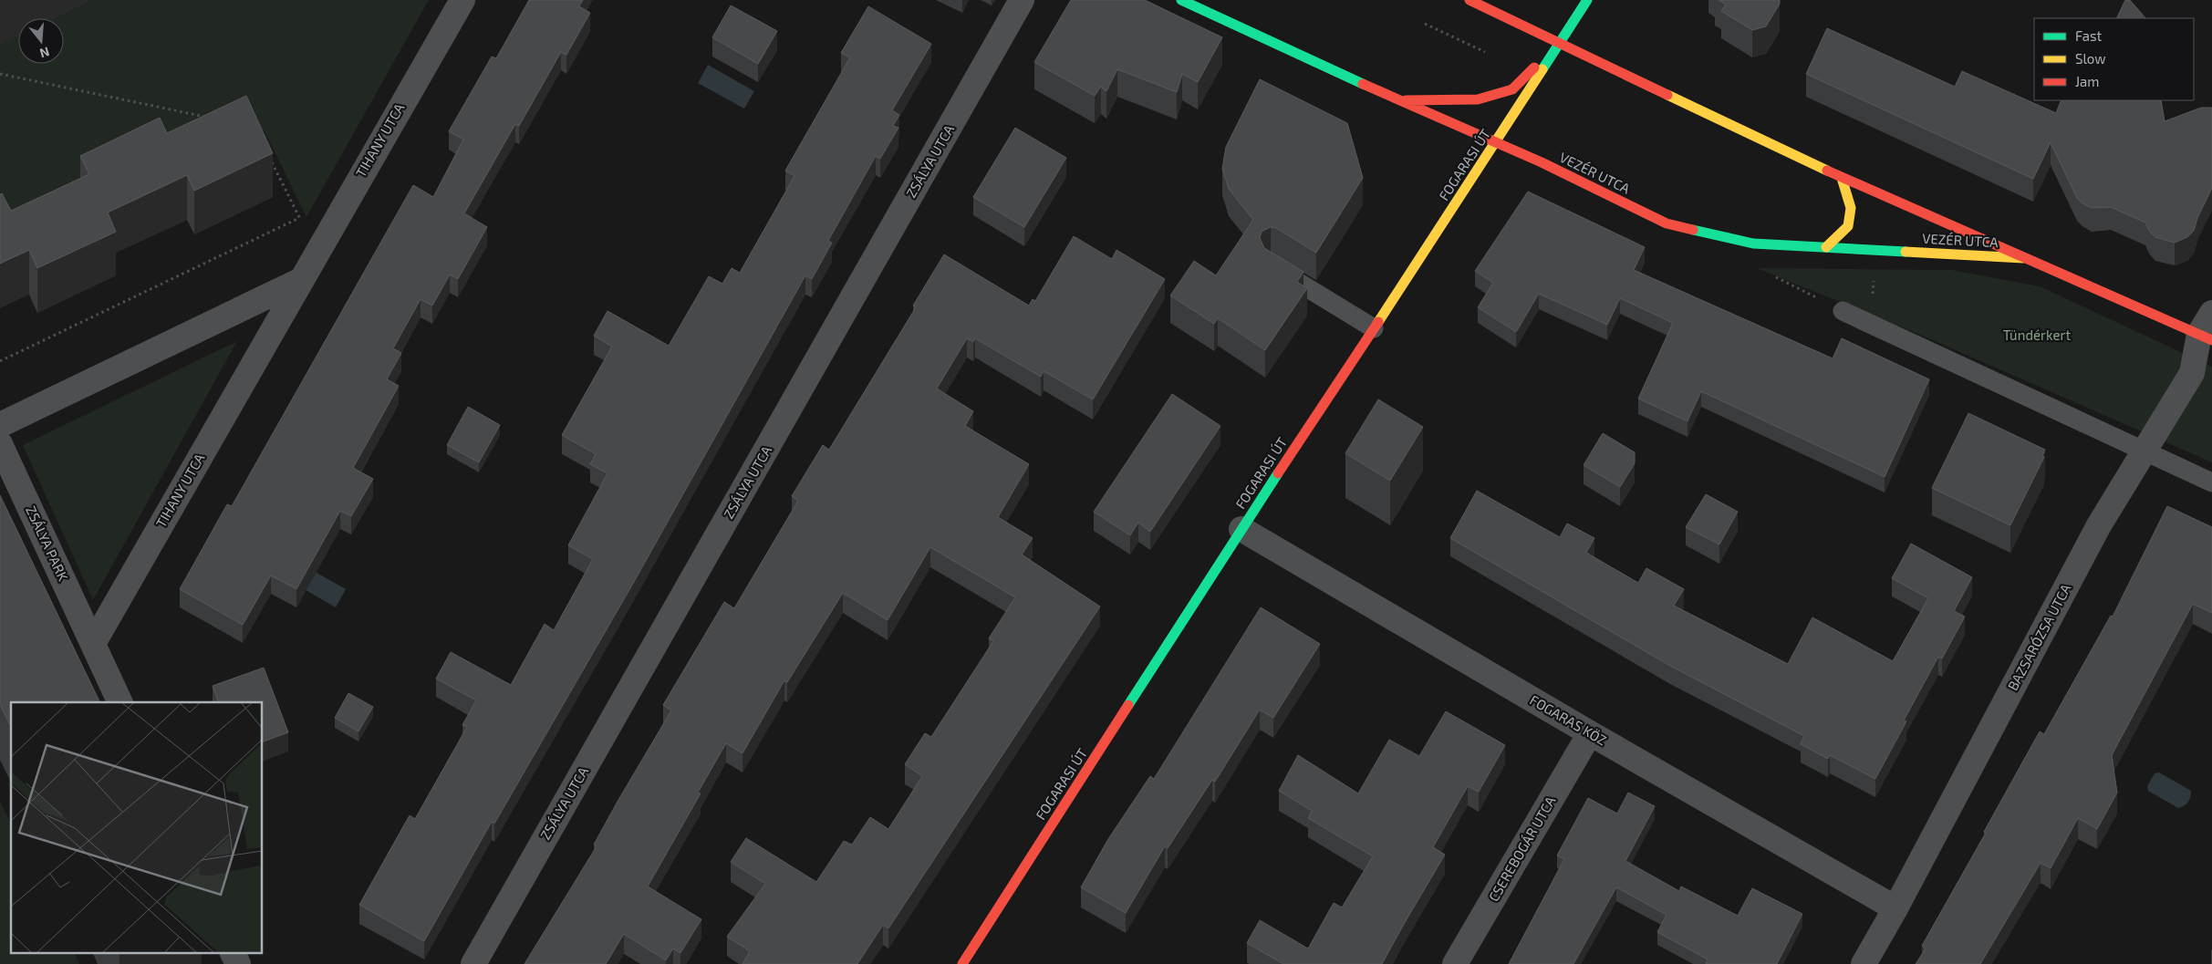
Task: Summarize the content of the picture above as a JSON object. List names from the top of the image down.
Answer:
{
  "streets": {
    "street": [
      "TIHANY UTCA",
      "ZSÁLYA UTCA",
      "FOGARASI ÚT",
      "VEZÉR UTCA",
      "ZSÁLYA PARK",
      "BAZSARÓZSA UTCA",
      "FOGARAS KÖZ",
      "CSEREBOGÁR UTCA"
    ]
  },
  "crossings": [
    ["TIHANY UTCA", "ZSÁLYA PARK"],
    ["FOGARASI ÚT", "VEZÉR UTCA"],
    ["FOGARASI ÚT", "FOGARAS KÖZ"],
    ["VEZÉR UTCA", "BAZSARÓZSA UTCA"],
    ["BAZSARÓZSA UTCA", "FOGARAS KÖZ"],
    ["FOGARAS KÖZ", "CSEREBOGÁR UTCA"]
  ],
  "parks": ["Tündérkert"],
  "legend": ["Fast", "Slow", "Jam"],
  "north": "bottom"
}
